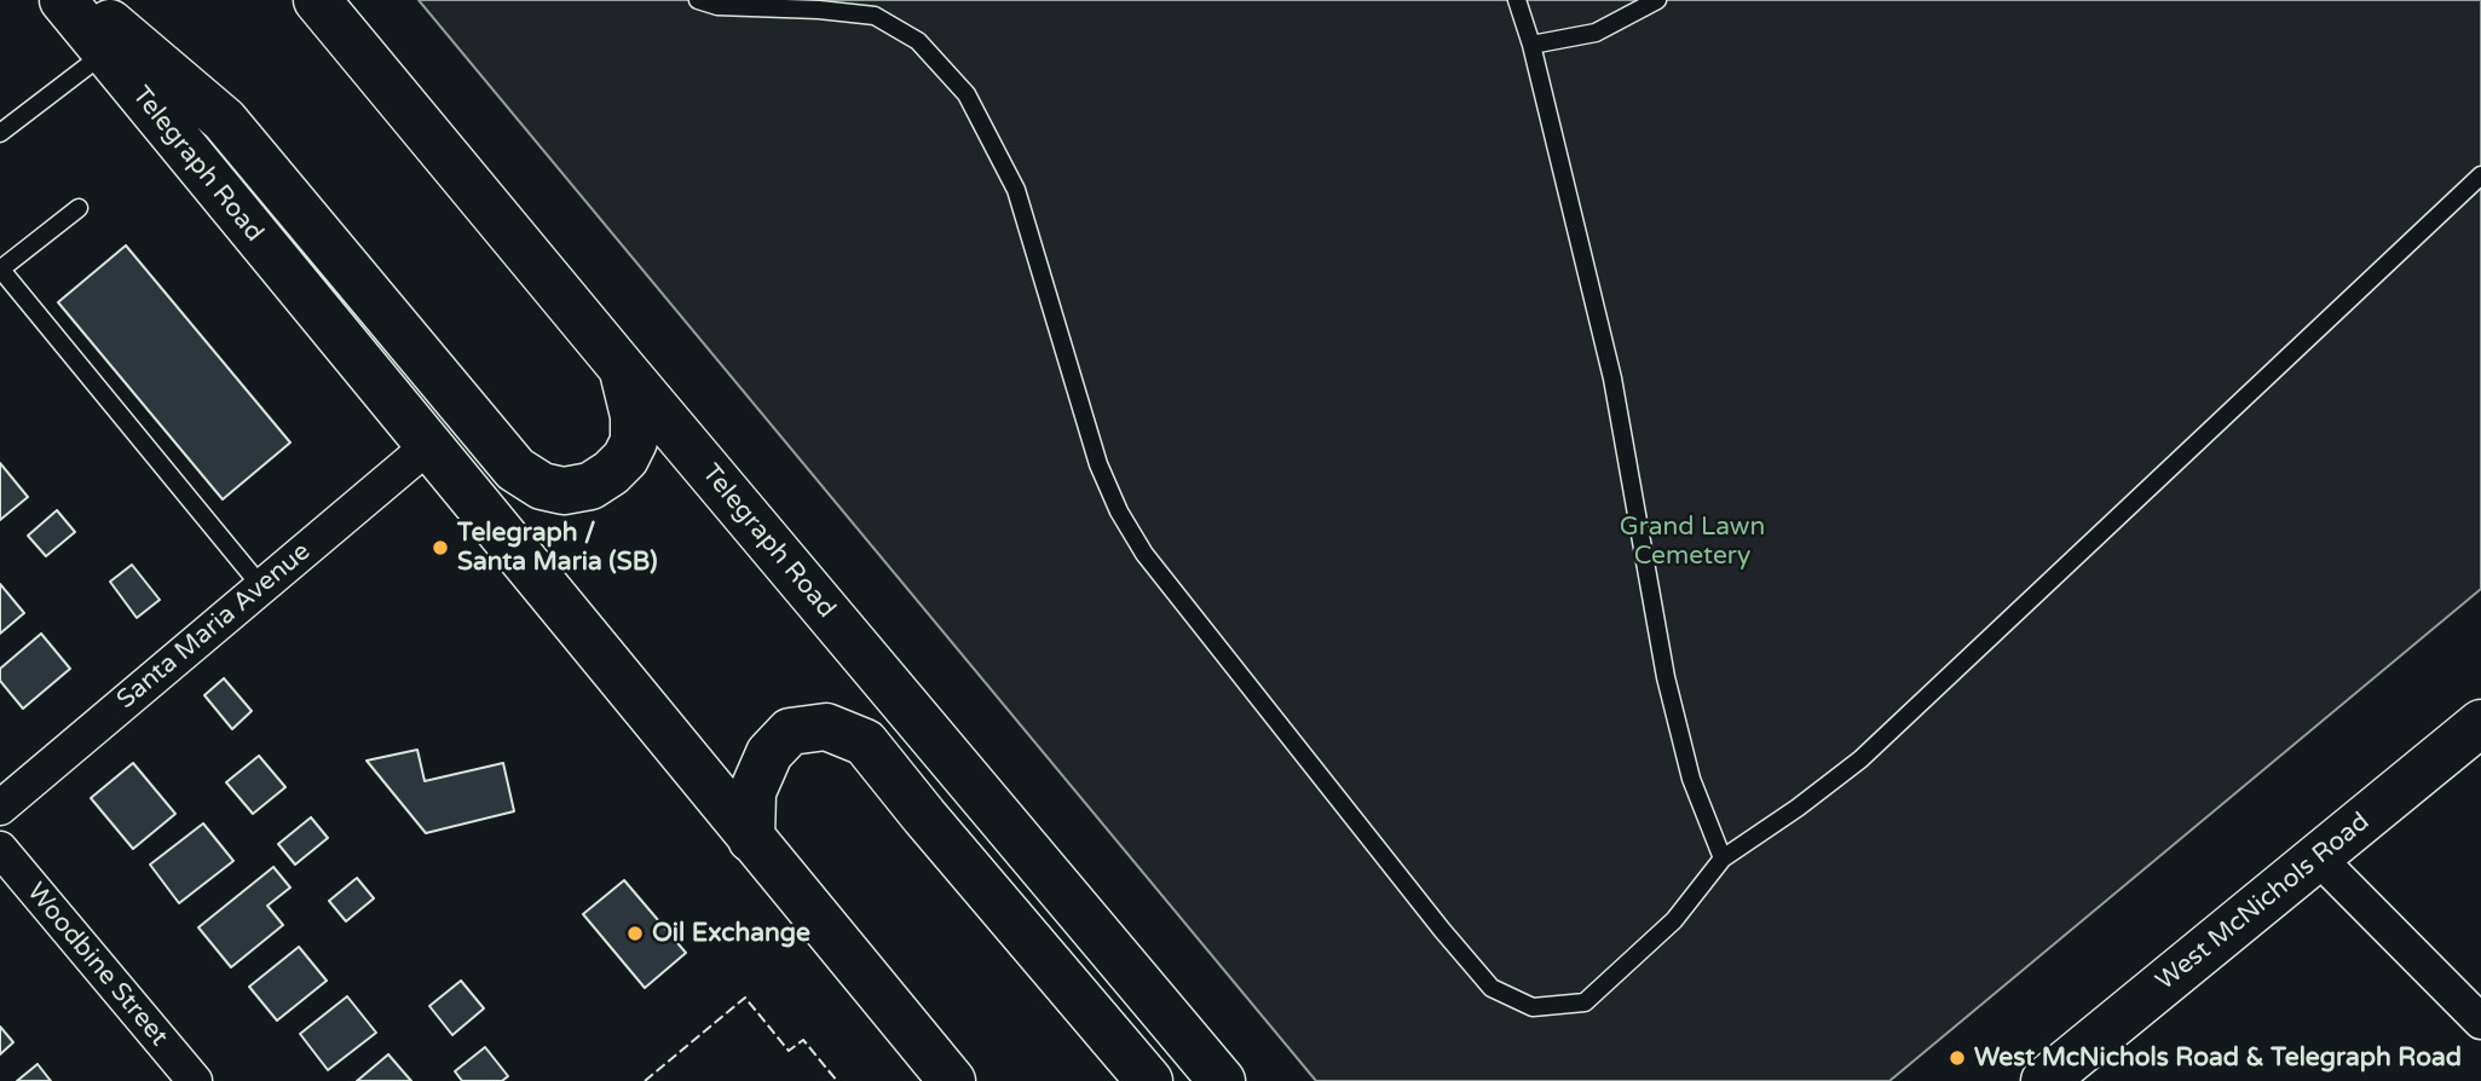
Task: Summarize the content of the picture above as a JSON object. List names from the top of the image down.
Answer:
{
  "streets": {
    "main road": ["Telegraph Road", "West McNichols Road"],
    "street": ["Santa Maria Avenue", "Woodbine Street"]
  },
  "crossings": [
    ["Telegraph Road", "Santa Maria Avenue"]
  ],
  "parks": ["Grand Lawn Cemetery"],
  "places": ["Telegraph / Santa Maria (SB)", "Oil Exchange", "West McNichols Road & Telegraph Road"]
}
